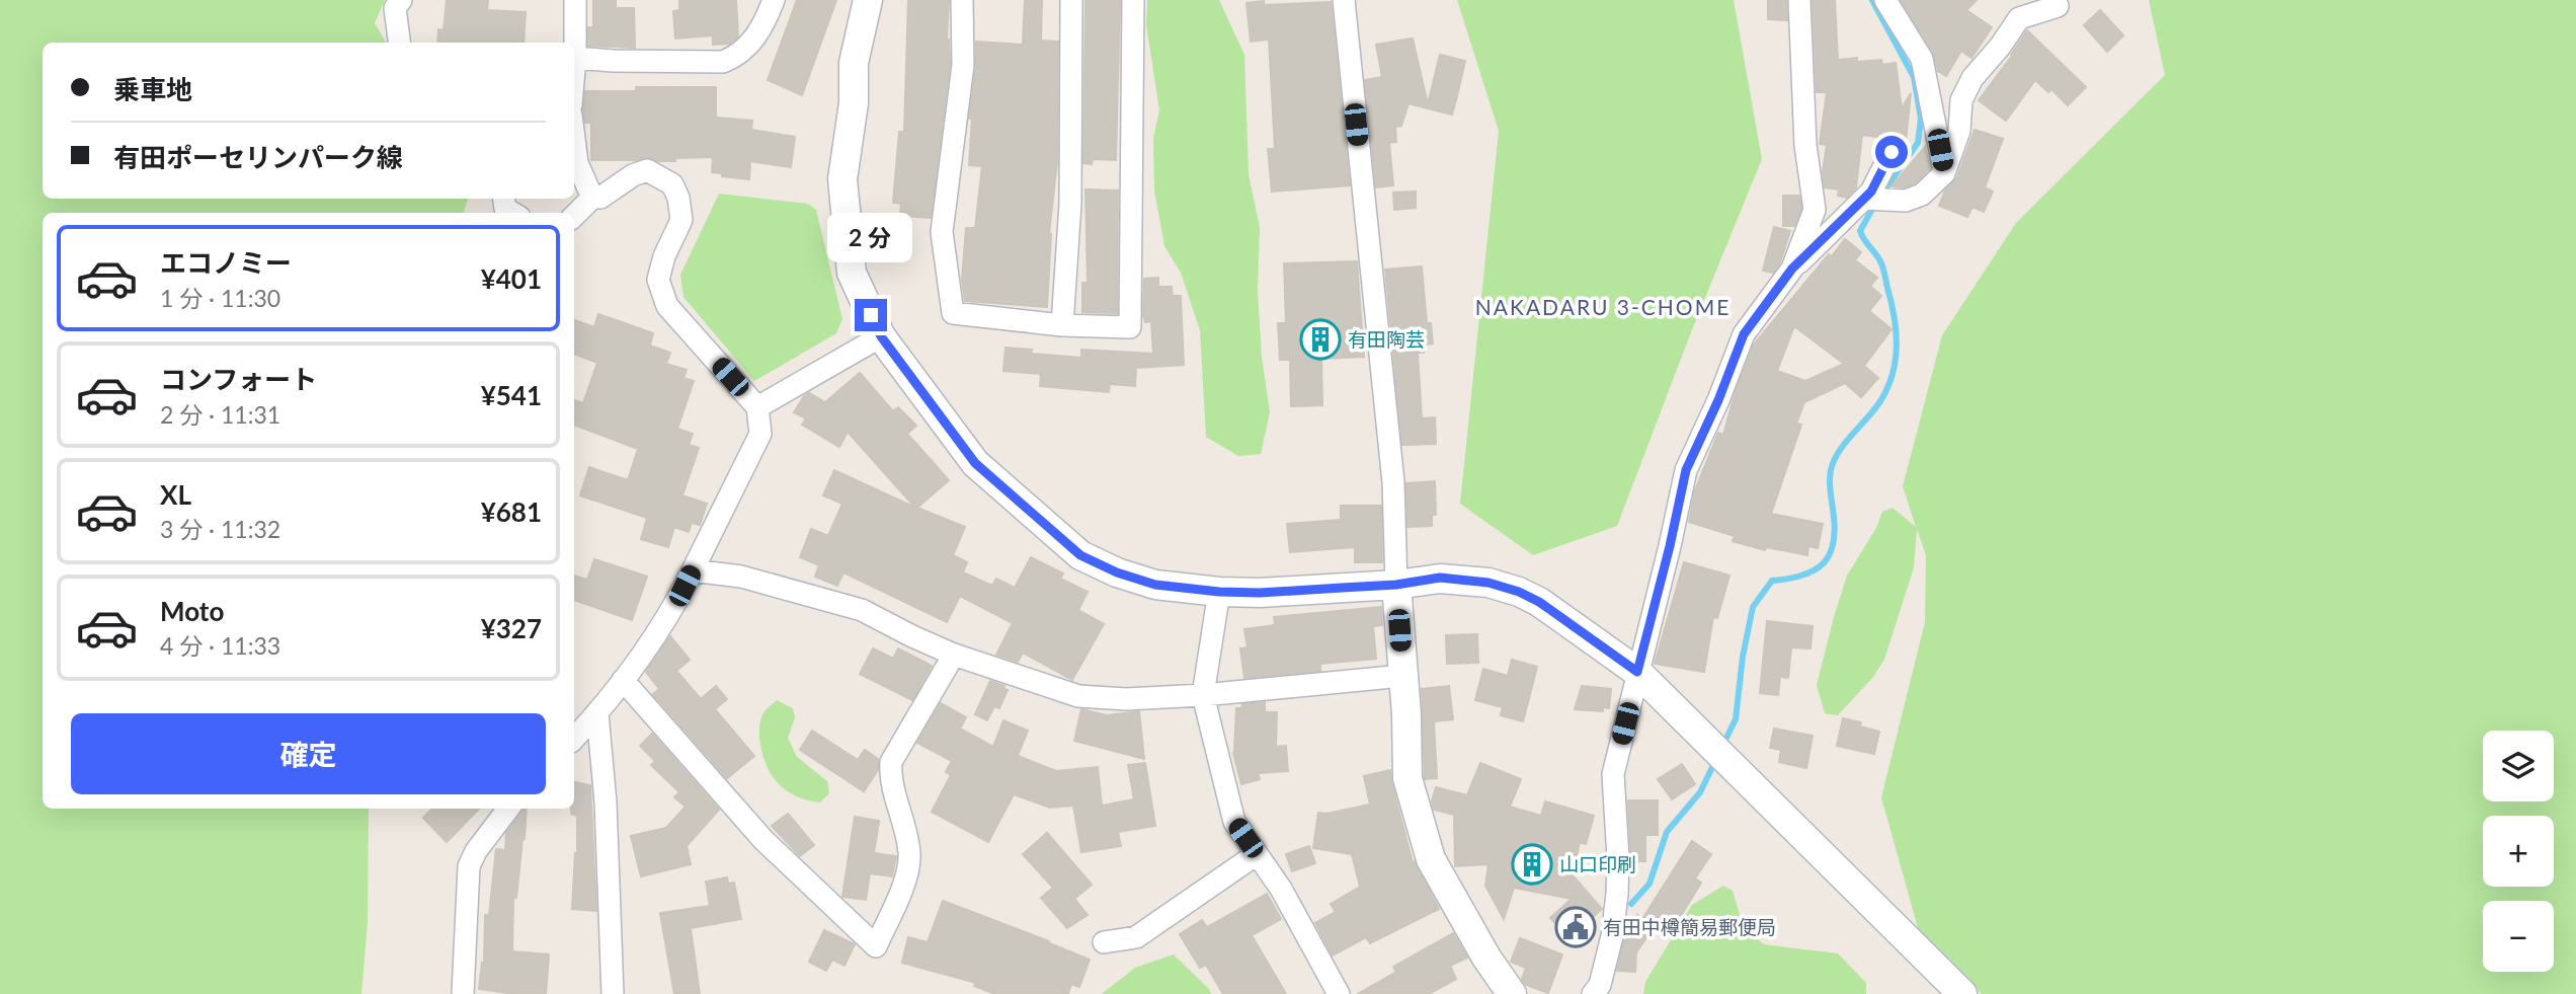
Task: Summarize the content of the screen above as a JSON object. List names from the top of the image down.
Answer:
{
  "districts": ["NAKADARU 3-CHOME"],
  "places": {
    "building": ["有田陶芸", "山口印刷"],
    "public building": ["有田中樽簡易郵便局"]
  },
  "page": {
    "banner": ["乗車地", "有田ポーセリンパーク線"],
    "bubble": "2 分",
    "list": [
      {
        "name": "エコノミー",
        "note": "1 分 · 11:30",
        "value": "¥401"
      },
      {
        "name": "コンフォート",
        "note": "2 分 · 11:31",
        "value": "¥541"
      },
      {
        "name": "XL",
        "note": "3 分 · 11:32",
        "value": "¥681"
      },
      {
        "name": "Moto",
        "note": "4 分 · 11:33",
        "value": "¥327"
      }
    ],
    "buttons": "確定",
    "map_buttons": ["+", "−"]
  }
}
